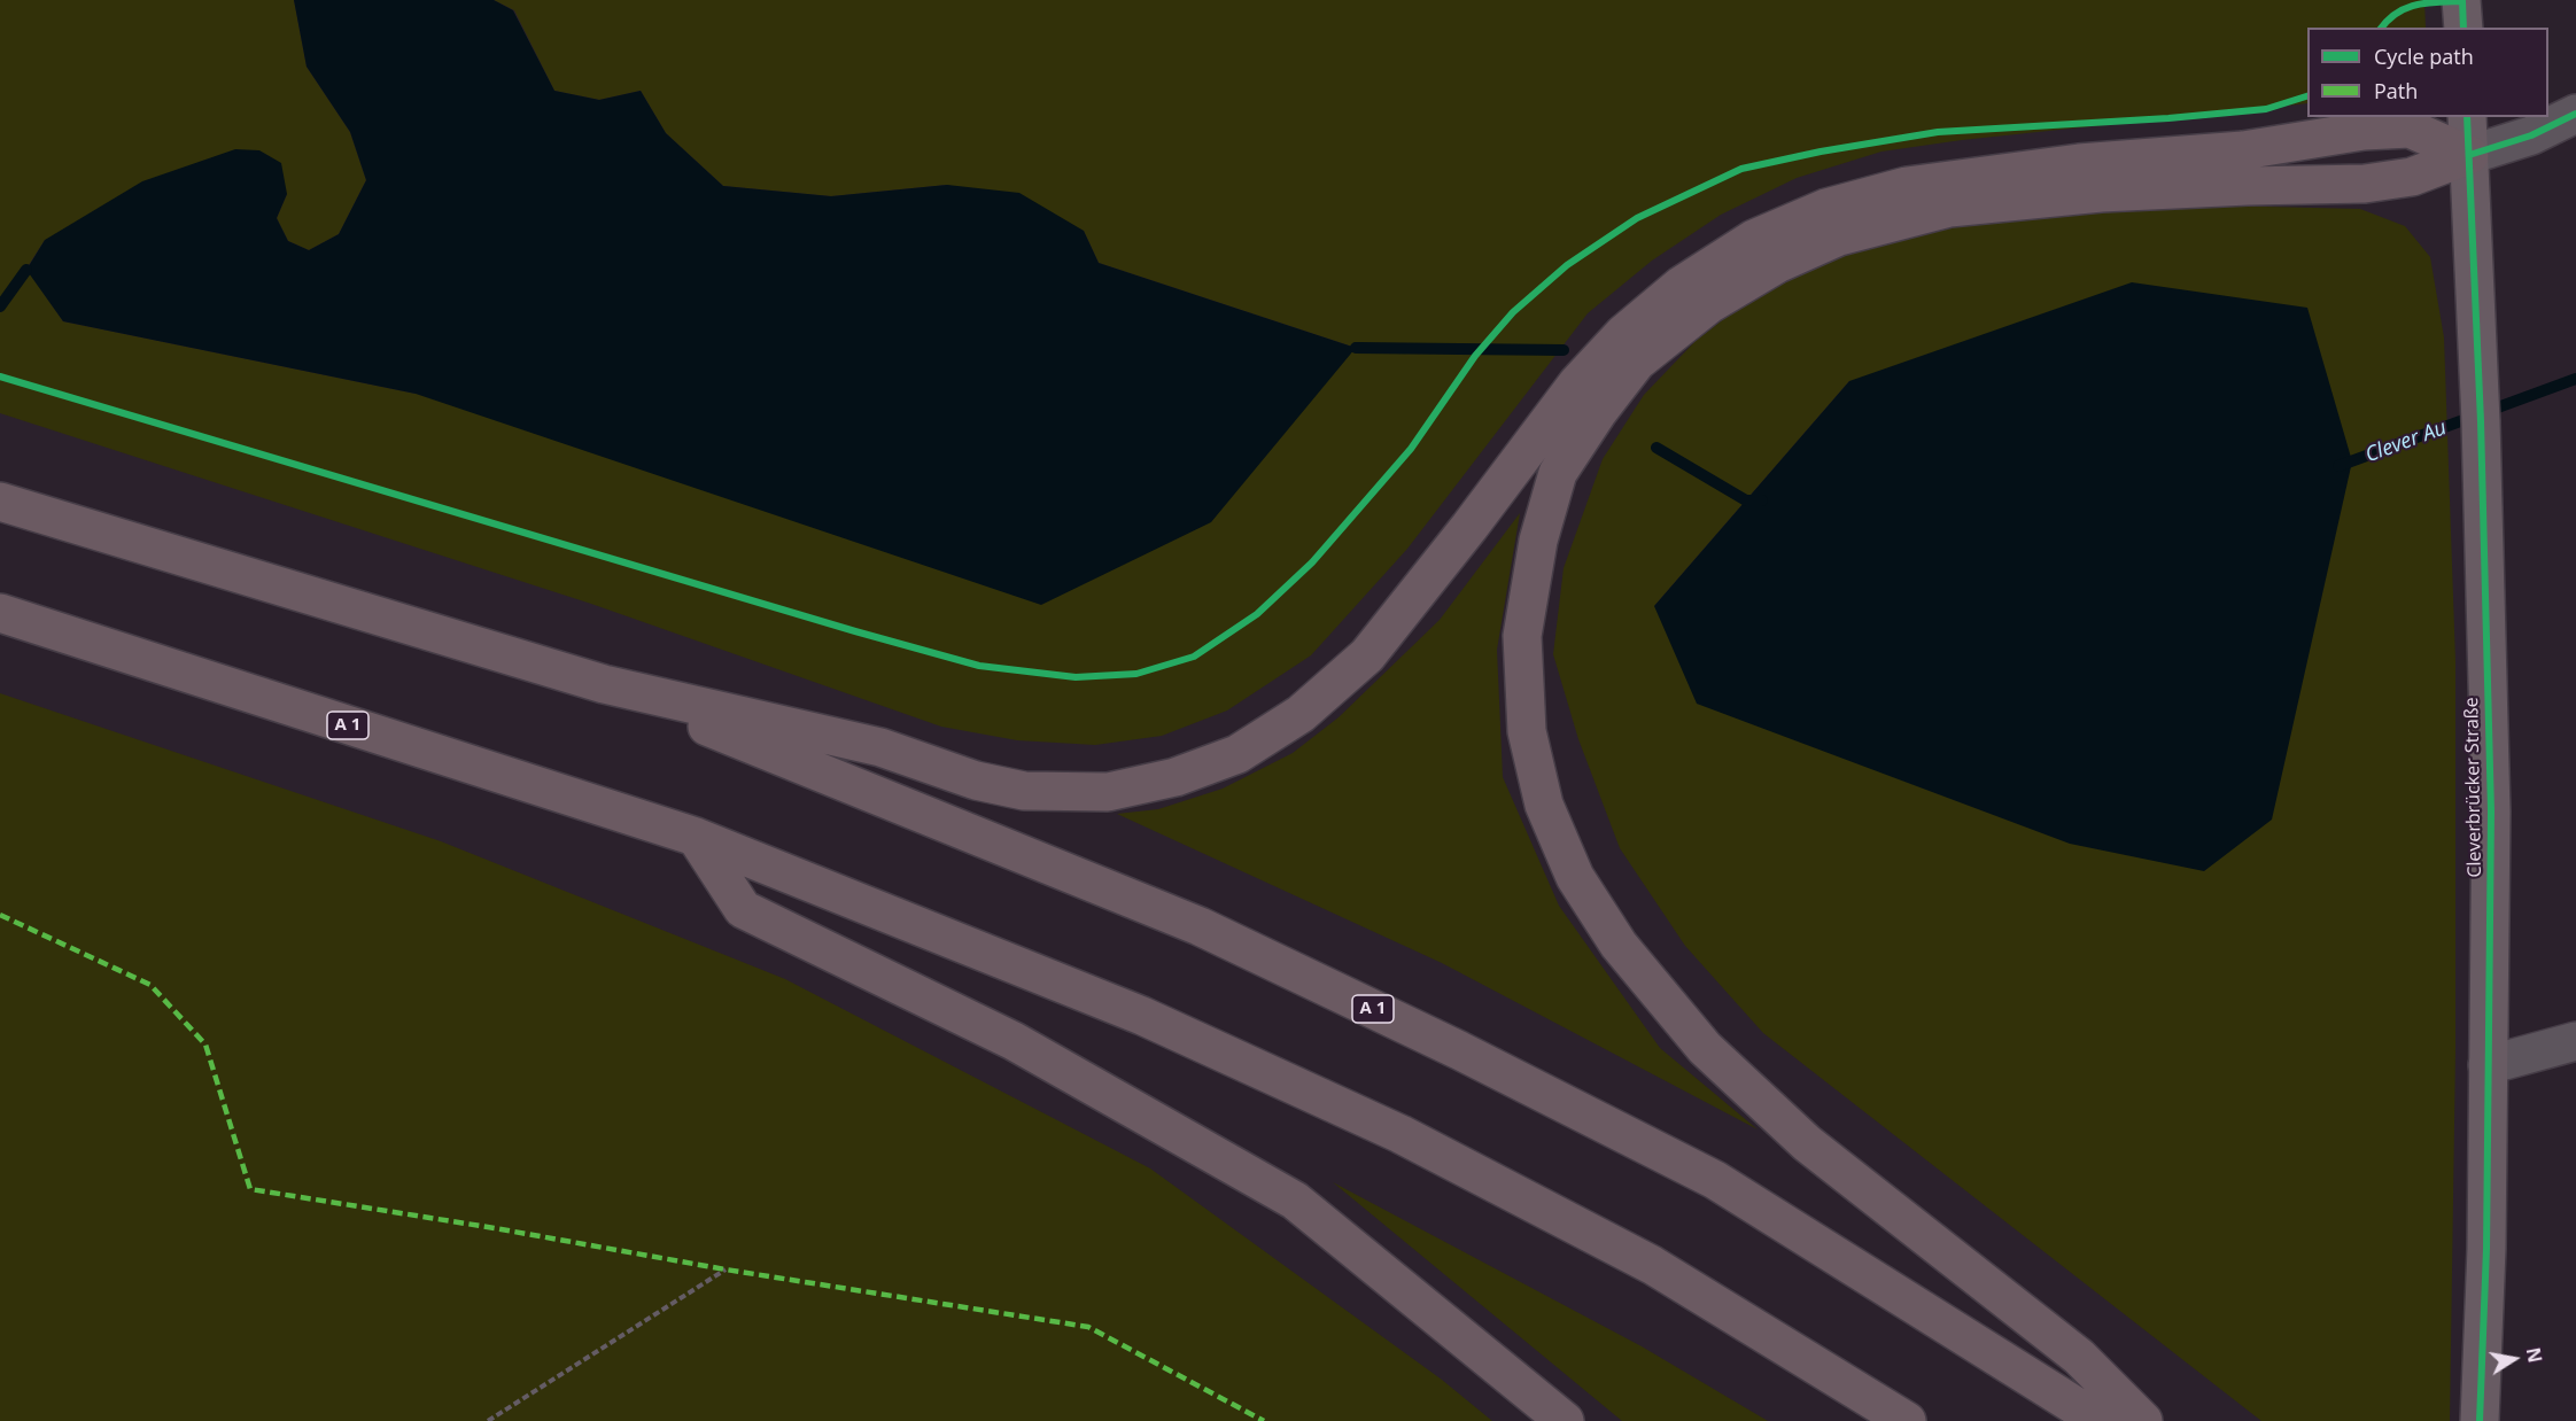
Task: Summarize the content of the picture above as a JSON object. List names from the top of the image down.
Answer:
{
  "streets": {
    "highway": ["A 1"],
    "main road": ["Cleverbrücker Straße"]
  },
  "water": ["Clever Au"],
  "legend": ["Cycle path", "Path"],
  "north": "right"
}
